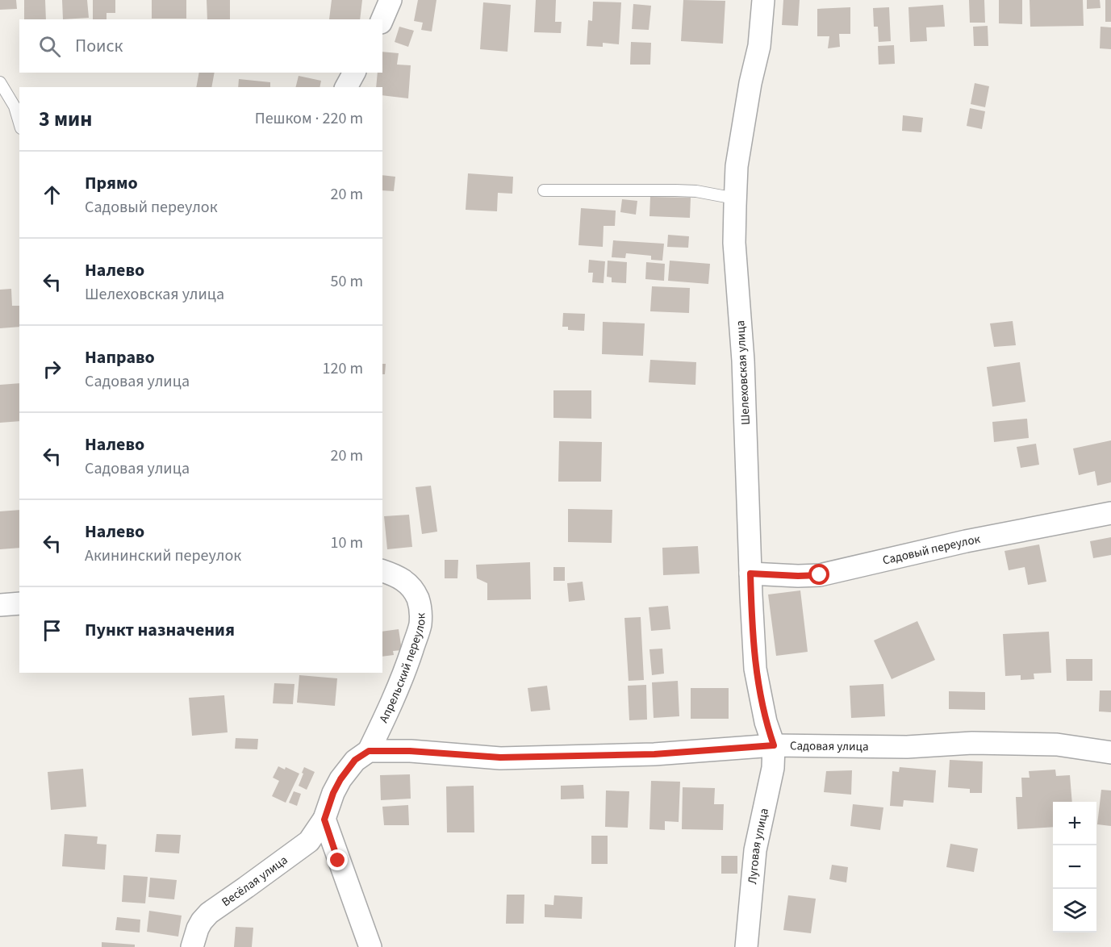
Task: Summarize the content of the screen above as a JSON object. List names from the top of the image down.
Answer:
{
  "streets": {
    "street": [
      "Шелеховская улица",
      "Садовый переулок",
      "Апрельский переулок",
      "Садовая улица",
      "Луговая улица",
      "Весёлая улица"
    ]
  },
  "crossings": [
    ["Шелеховская улица", "Садовый переулок"],
    ["Шелеховская улица", "Садовая улица"],
    ["Шелеховская улица", "Луговая улица"],
    ["Апрельский переулок", "Садовая улица"],
    ["Садовая улица", "Луговая улица"]
  ],
  "page": {
    "search": "Поиск",
    "heading": ["3 мин", "Пешком · 220 m"],
    "list": [
      ["Прямо", "Садовый переулок", "20 m"],
      ["Налево", "Шелеховская улица", "50 m"],
      ["Направо", "Садовая улица", "120 m"],
      ["Налево", "Садовая улица", "20 m"],
      ["Налево", "Акининский переулок", "10 m"],
      "Пункт назначения"
    ],
    "map_buttons": ["+", "−"]
  }
}
